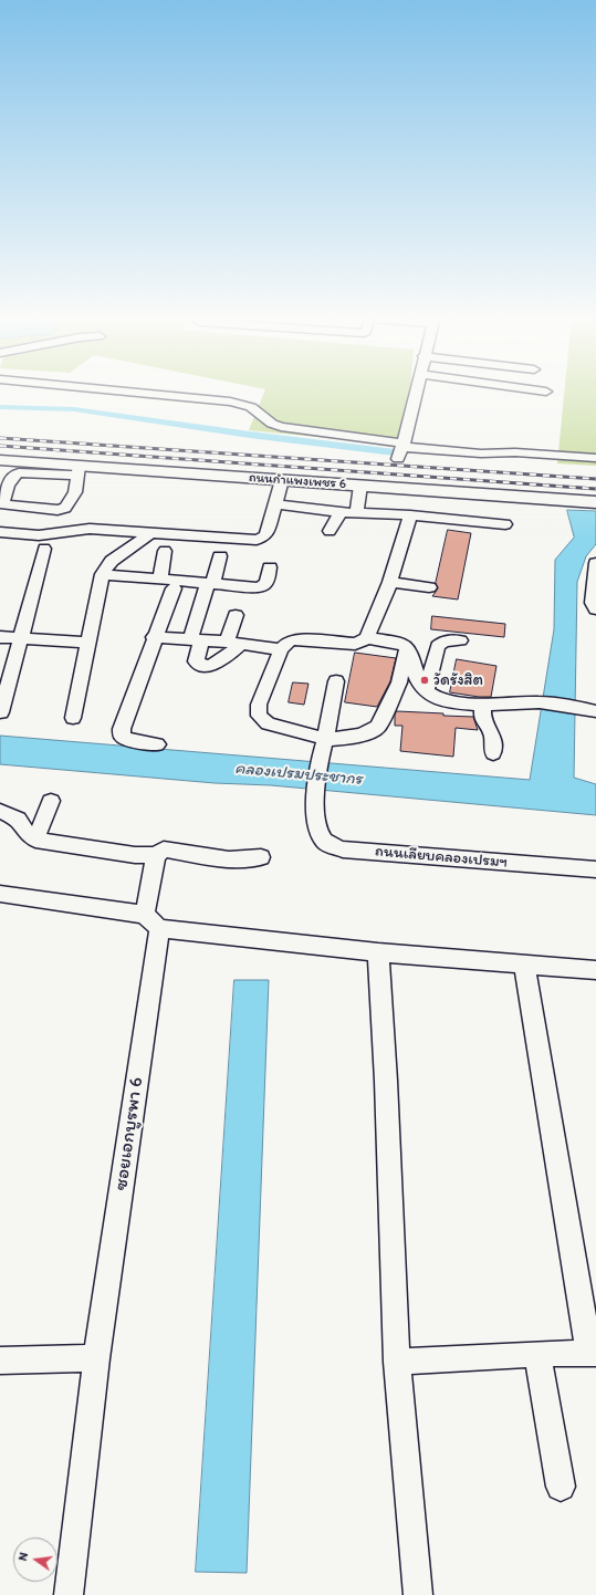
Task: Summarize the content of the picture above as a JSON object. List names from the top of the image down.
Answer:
{
  "streets": {
    "main road": ["ถนนกำแพงเพชร 6"],
    "street": ["ถนนเลียบคลองเปรมฯ", "ซอยเอกบูรพา 6"]
  },
  "water": ["คลองเปรมประชากร"],
  "places": ["วัดรังสิต"],
  "north": "left"
}
